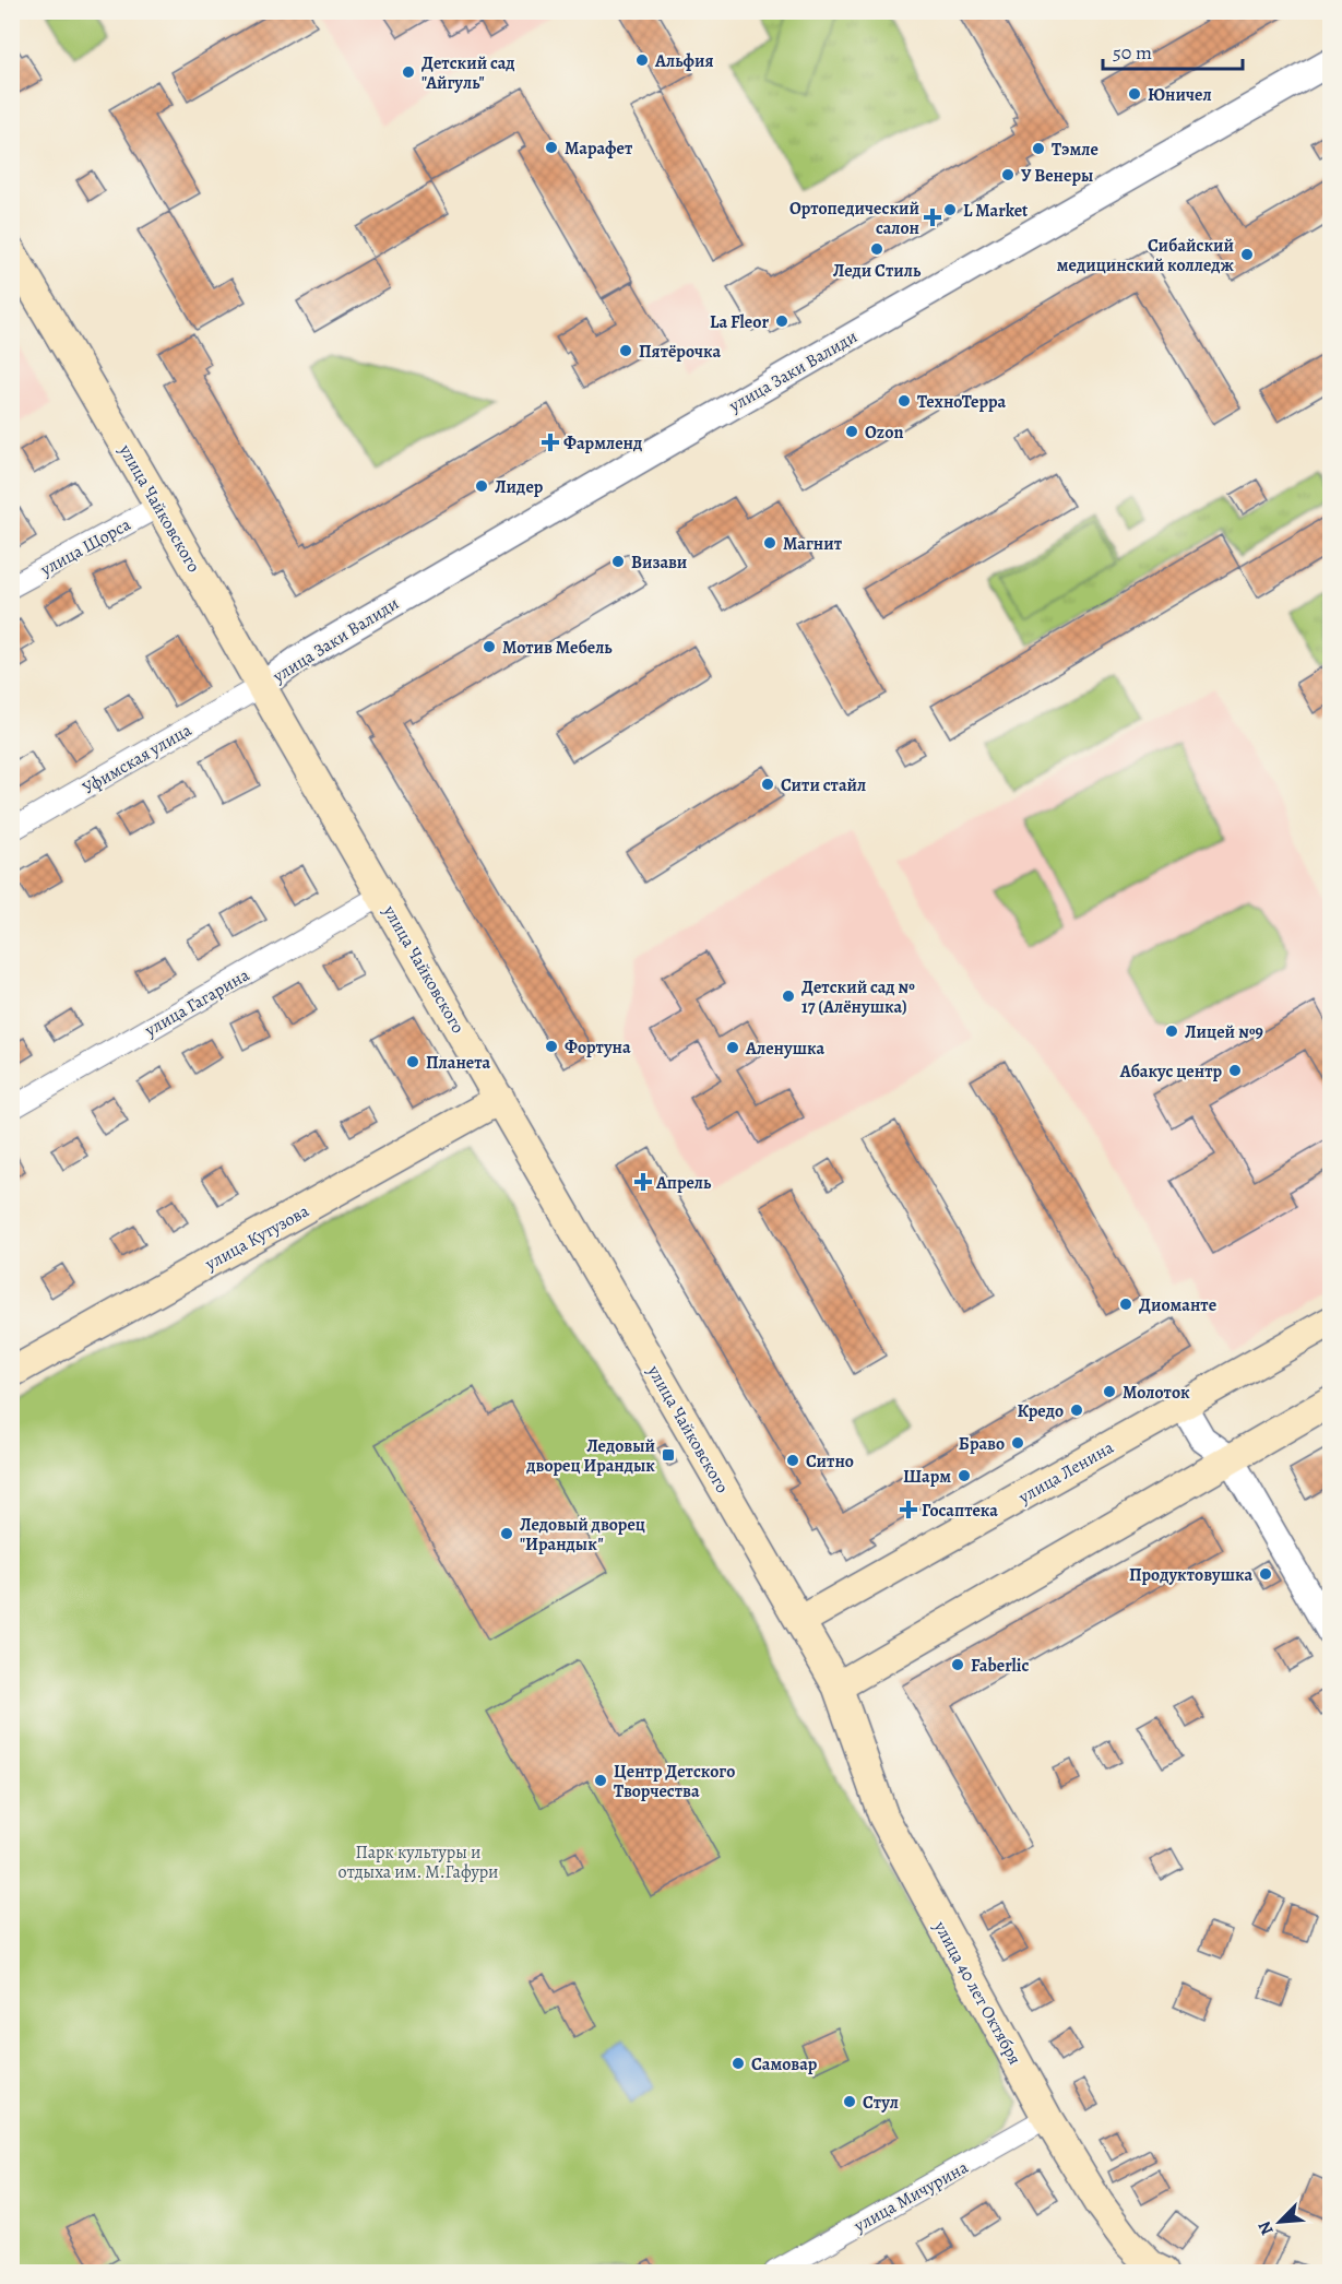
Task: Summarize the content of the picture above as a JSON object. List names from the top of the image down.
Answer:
{
  "streets": {
    "main road": [
      "улица Чайковского",
      "улица Кутузова",
      "улица Ленина",
      "улица 40 лет Октября"
    ],
    "street": [
      "улица Заки Валиди",
      "улица Щорса",
      "Уфимская улица",
      "улица Гагарина",
      "улица Мичурина"
    ]
  },
  "crossings": [
    ["улица Заки Валиди", "улица Чайковского"],
    ["улица Заки Валиди", "Уфимская улица"],
    ["улица Чайковского", "улица Щорса"],
    ["улица Чайковского", "Уфимская улица"],
    ["улица Чайковского", "улица Гагарина"],
    ["улица Чайковского", "улица Кутузова"],
    ["улица Чайковского", "улица Ленина"],
    ["улица Чайковского", "улица 40 лет Октября"],
    ["улица 40 лет Октября", "улица Мичурина"]
  ],
  "parks": ["Парк культуры и отдыха им. М.Гафури"],
  "places": {
    "other": [
      "Альфия",
      "Детский сад \"Айгуль\"",
      "Юничел",
      "Марафет",
      "Тэмле",
      "У Венеры",
      "L Market",
      "Леди Стиль",
      "Сибайский медицинский колледж",
      "La Fleor",
      "Пятёрочка",
      "ТехноТерра",
      "Ozon",
      "Лидер",
      "Магнит",
      "Визави",
      "Мотив Мебель",
      "Сити стайл",
      "Детский сад № 17 (Алёнушка)",
      "Лицей №9",
      "Фортуна",
      "Аленушка",
      "Планета",
      "Абакус центр",
      "Диоманте",
      "Молоток",
      "Кредо",
      "Браво",
      "Ситно",
      "Шарм",
      "Ледовый дворец \"Ирандык\"",
      "Продуктовушка",
      "Faberlic",
      "Центр Детского Творчества",
      "Самовар",
      "Стул"
    ],
    "health": [
      "Ортопедический салон",
      "Фармленд",
      "Апрель",
      "Госаптека"
    ],
    "transit": ["Ледовый дворец Ирандык"]
  },
  "scale_bar": "50 m",
  "north": "bottom left"
}
